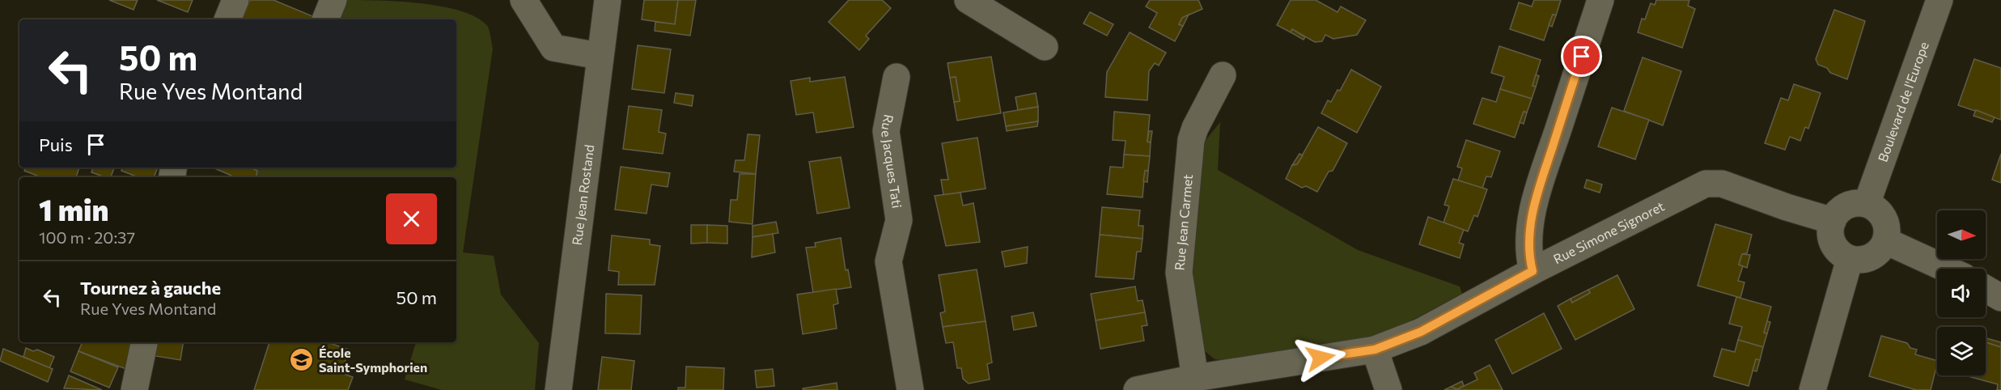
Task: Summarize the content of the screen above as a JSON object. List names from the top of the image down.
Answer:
{
  "streets": {
    "street": [
      "Boulevard de l'Europe",
      "Rue Jacques Tati",
      "Rue Jean Rostand",
      "Rue Jean Carmet",
      "Rue Simone Signoret"
    ]
  },
  "crossings": [
    ["Boulevard de l'Europe", "Rue Simone Signoret"],
    ["Rue Jean Carmet", "Rue Simone Signoret"]
  ],
  "places": {
    "school or university": ["École Saint-Symphorien"]
  },
  "north": "right",
  "page": {
    "turn": ["50 m", "Rue Yves Montand"],
    "then": "Puis",
    "heading": ["1 min", "100 m · 20:37"],
    "list": [
      {
        "name": "Tournez à gauche",
        "note": "Rue Yves Montand",
        "value": "50 m"
      }
    ]
  }
}
